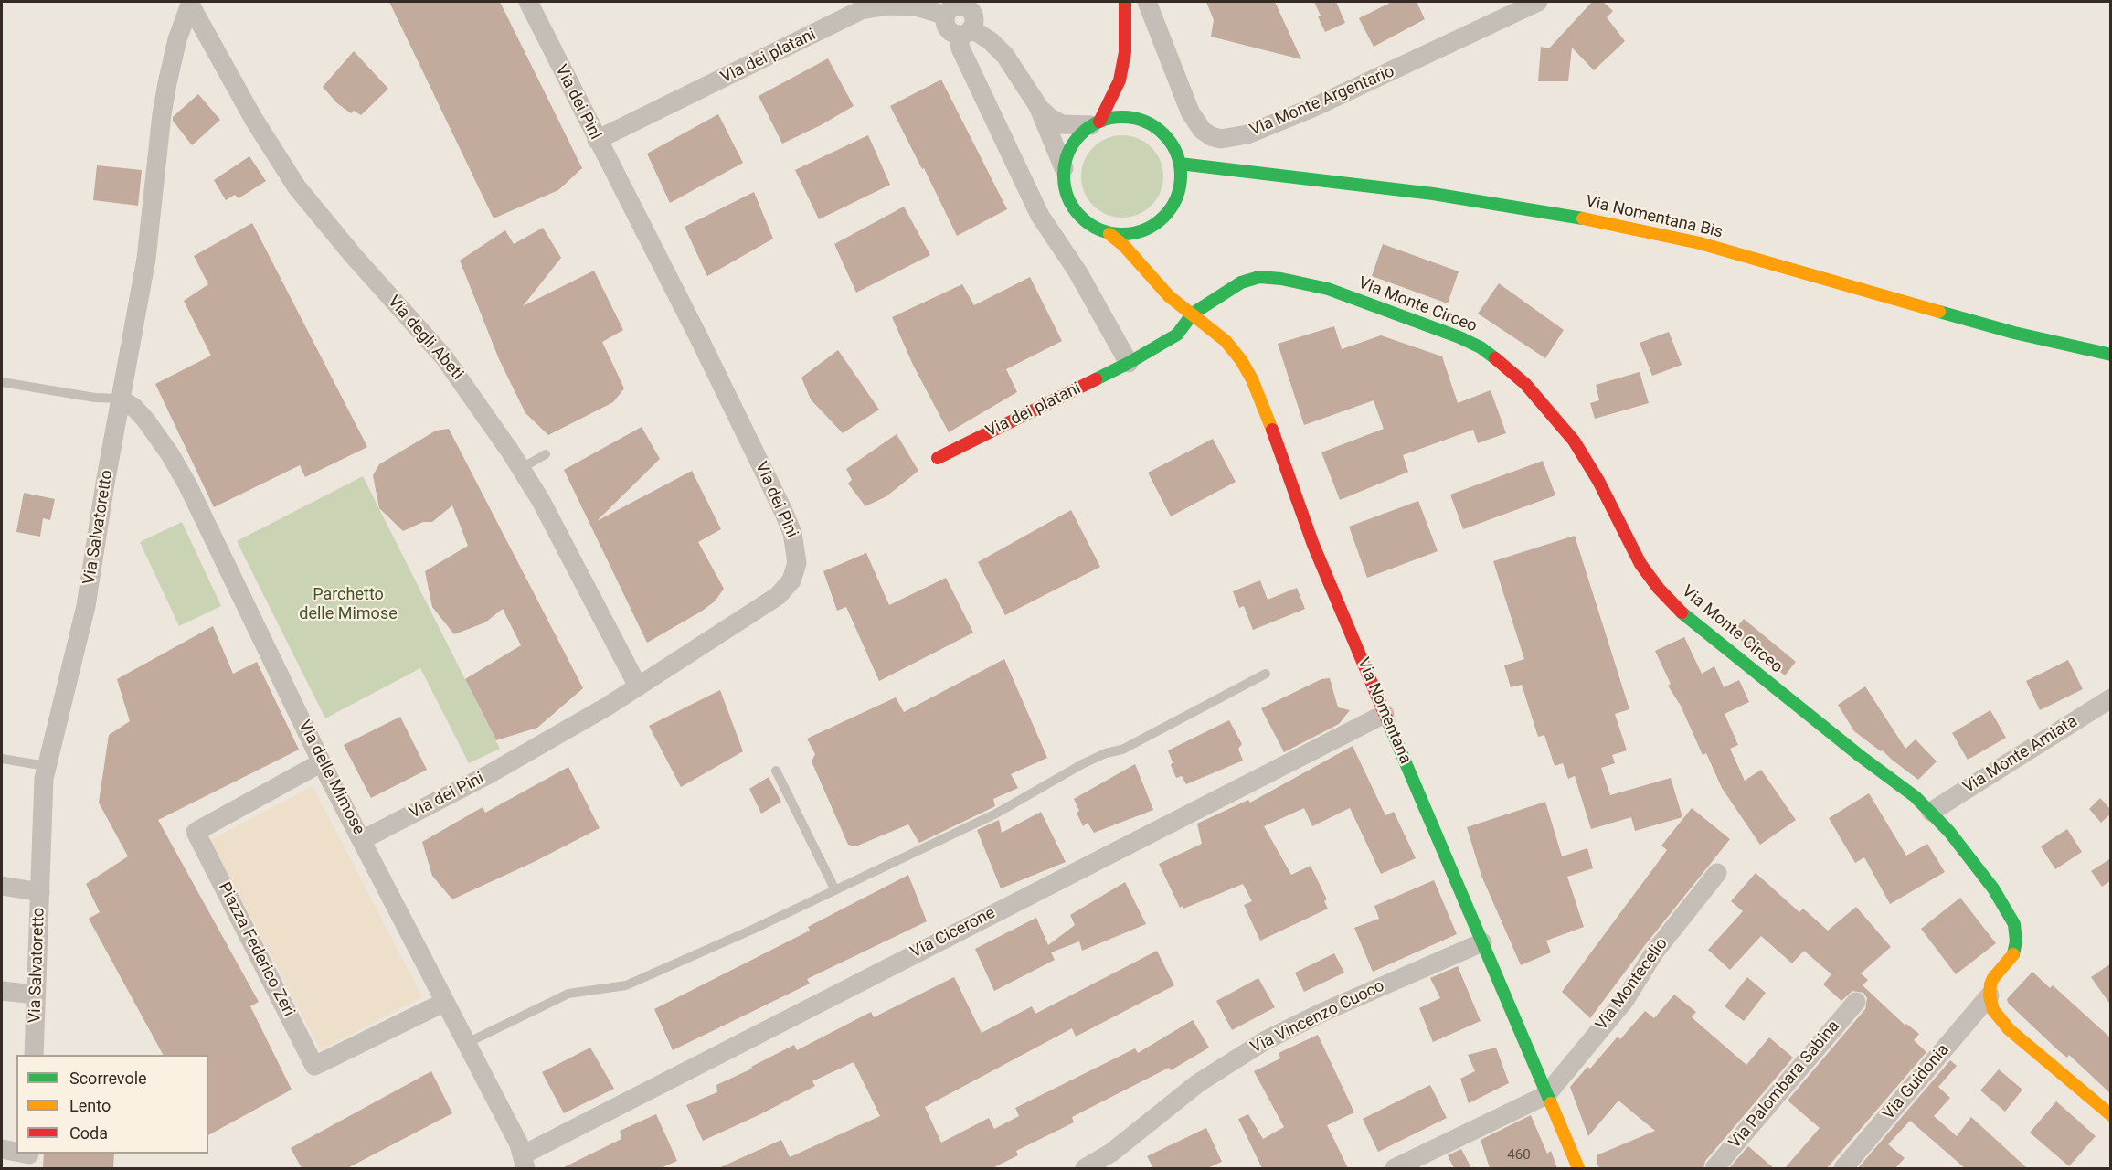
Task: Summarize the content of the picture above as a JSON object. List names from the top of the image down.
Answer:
{
  "streets": {
    "street": [
      "Via dei platani",
      "Via Monte Argentario",
      "Via dei Pini",
      "Via Nomentana Bis",
      "Via Monte Circeo",
      "Via degli Abeti",
      "Via Salvatoretto",
      "Via Nomentana",
      "Via Monte Amiata",
      "Via delle Mimose",
      "Via Cicerone",
      "Piazza Federico Zeri",
      "Via Montecelio",
      "Via Vincenzo Cuoco",
      "Via Guidonia",
      "Via Palombara Sabina"
    ]
  },
  "crossings": [
    ["Via dei platani", "Via dei Pini"],
    ["Via dei platani", "Via Monte Circeo"],
    ["Via dei platani", "Via Nomentana"],
    ["Via dei Pini", "Via degli Abeti"],
    ["Via dei Pini", "Via delle Mimose"],
    ["Via Nomentana Bis", "Via Nomentana"],
    ["Via Monte Circeo", "Via Nomentana"],
    ["Via Monte Circeo", "Via Monte Amiata"],
    ["Via Monte Circeo", "Via Guidonia"],
    ["Via degli Abeti", "Via Salvatoretto"],
    ["Via Salvatoretto", "Via delle Mimose"],
    ["Via Nomentana", "Via Cicerone"],
    ["Via Nomentana", "Via Montecelio"],
    ["Via Nomentana", "Via Vincenzo Cuoco"],
    ["Via delle Mimose", "Via Cicerone"],
    ["Via delle Mimose", "Piazza Federico Zeri"]
  ],
  "parks": ["Parchetto delle Mimose"],
  "house_numbers": ["460"],
  "legend": ["Scorrevole", "Lento", "Coda"]
}
